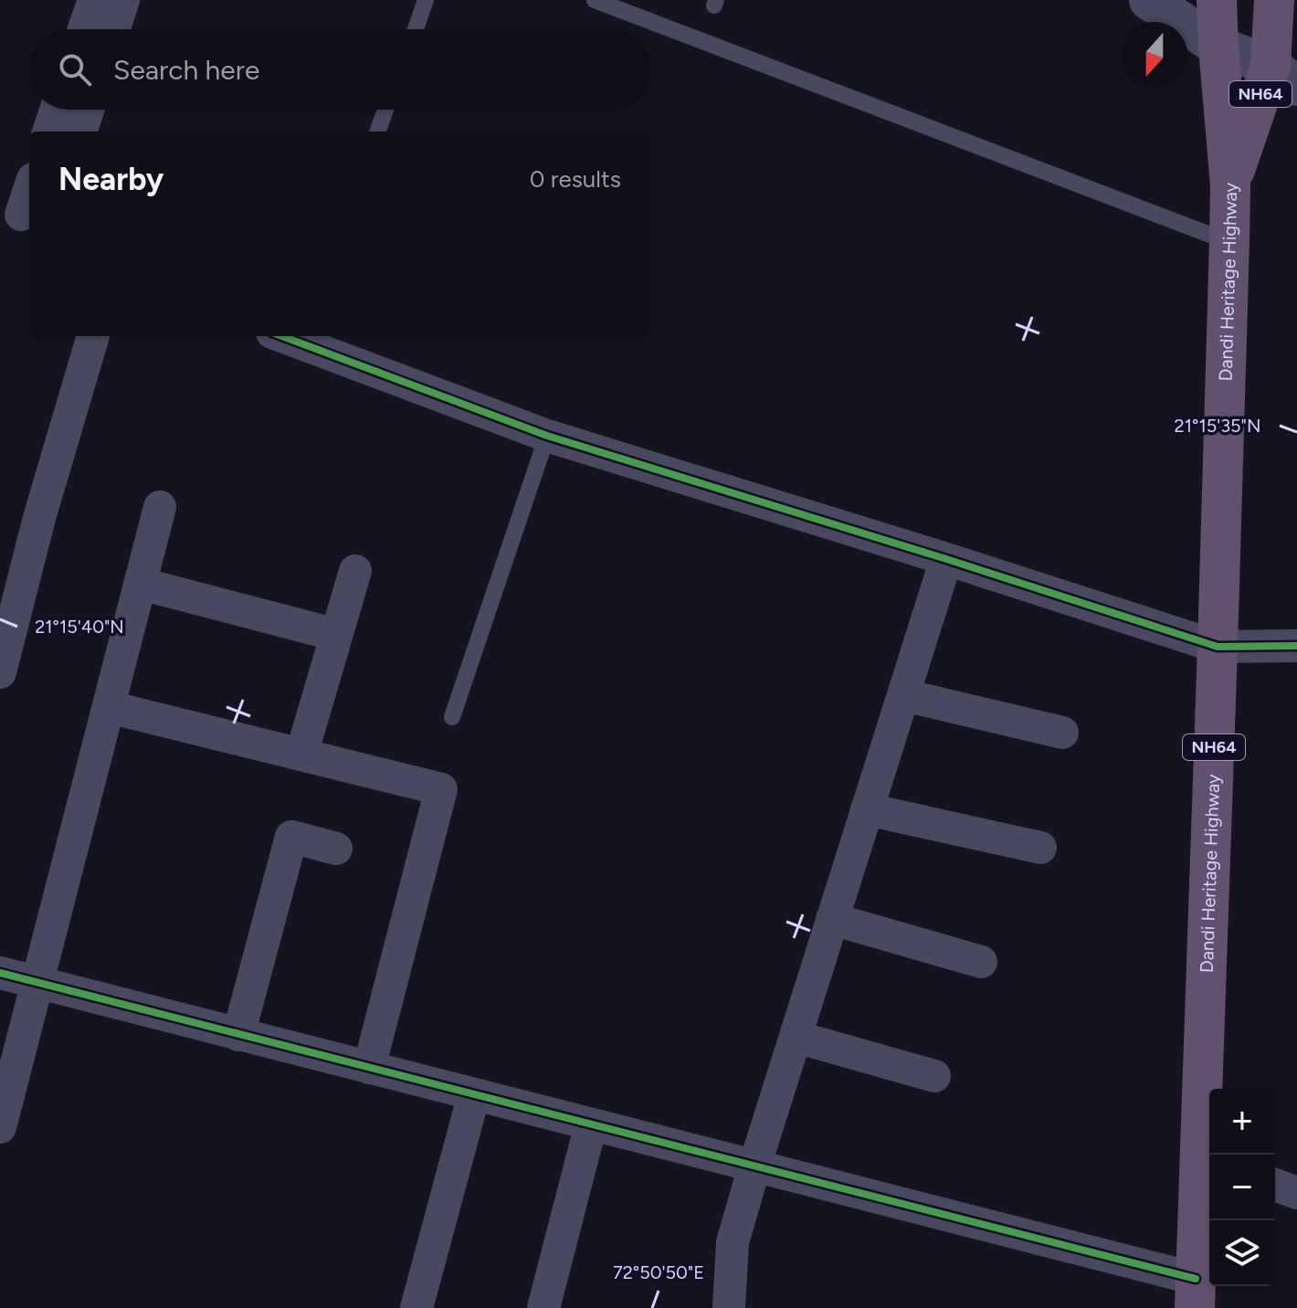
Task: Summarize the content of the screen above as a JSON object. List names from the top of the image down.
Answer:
{
  "streets": {
    "highway": ["NH64", "Dandi Heritage Highway"]
  },
  "crossings": [
    ["NH64", "Dandi Heritage Highway"]
  ],
  "north": "bottom",
  "page": {
    "search": "Search here",
    "heading": ["Nearby", "0 results"],
    "map_buttons": ["+", "−"]
  },
  "coordinates": ["21°15'35\"N", "21°15'40\"N", "72°50'50\"E"]
}
